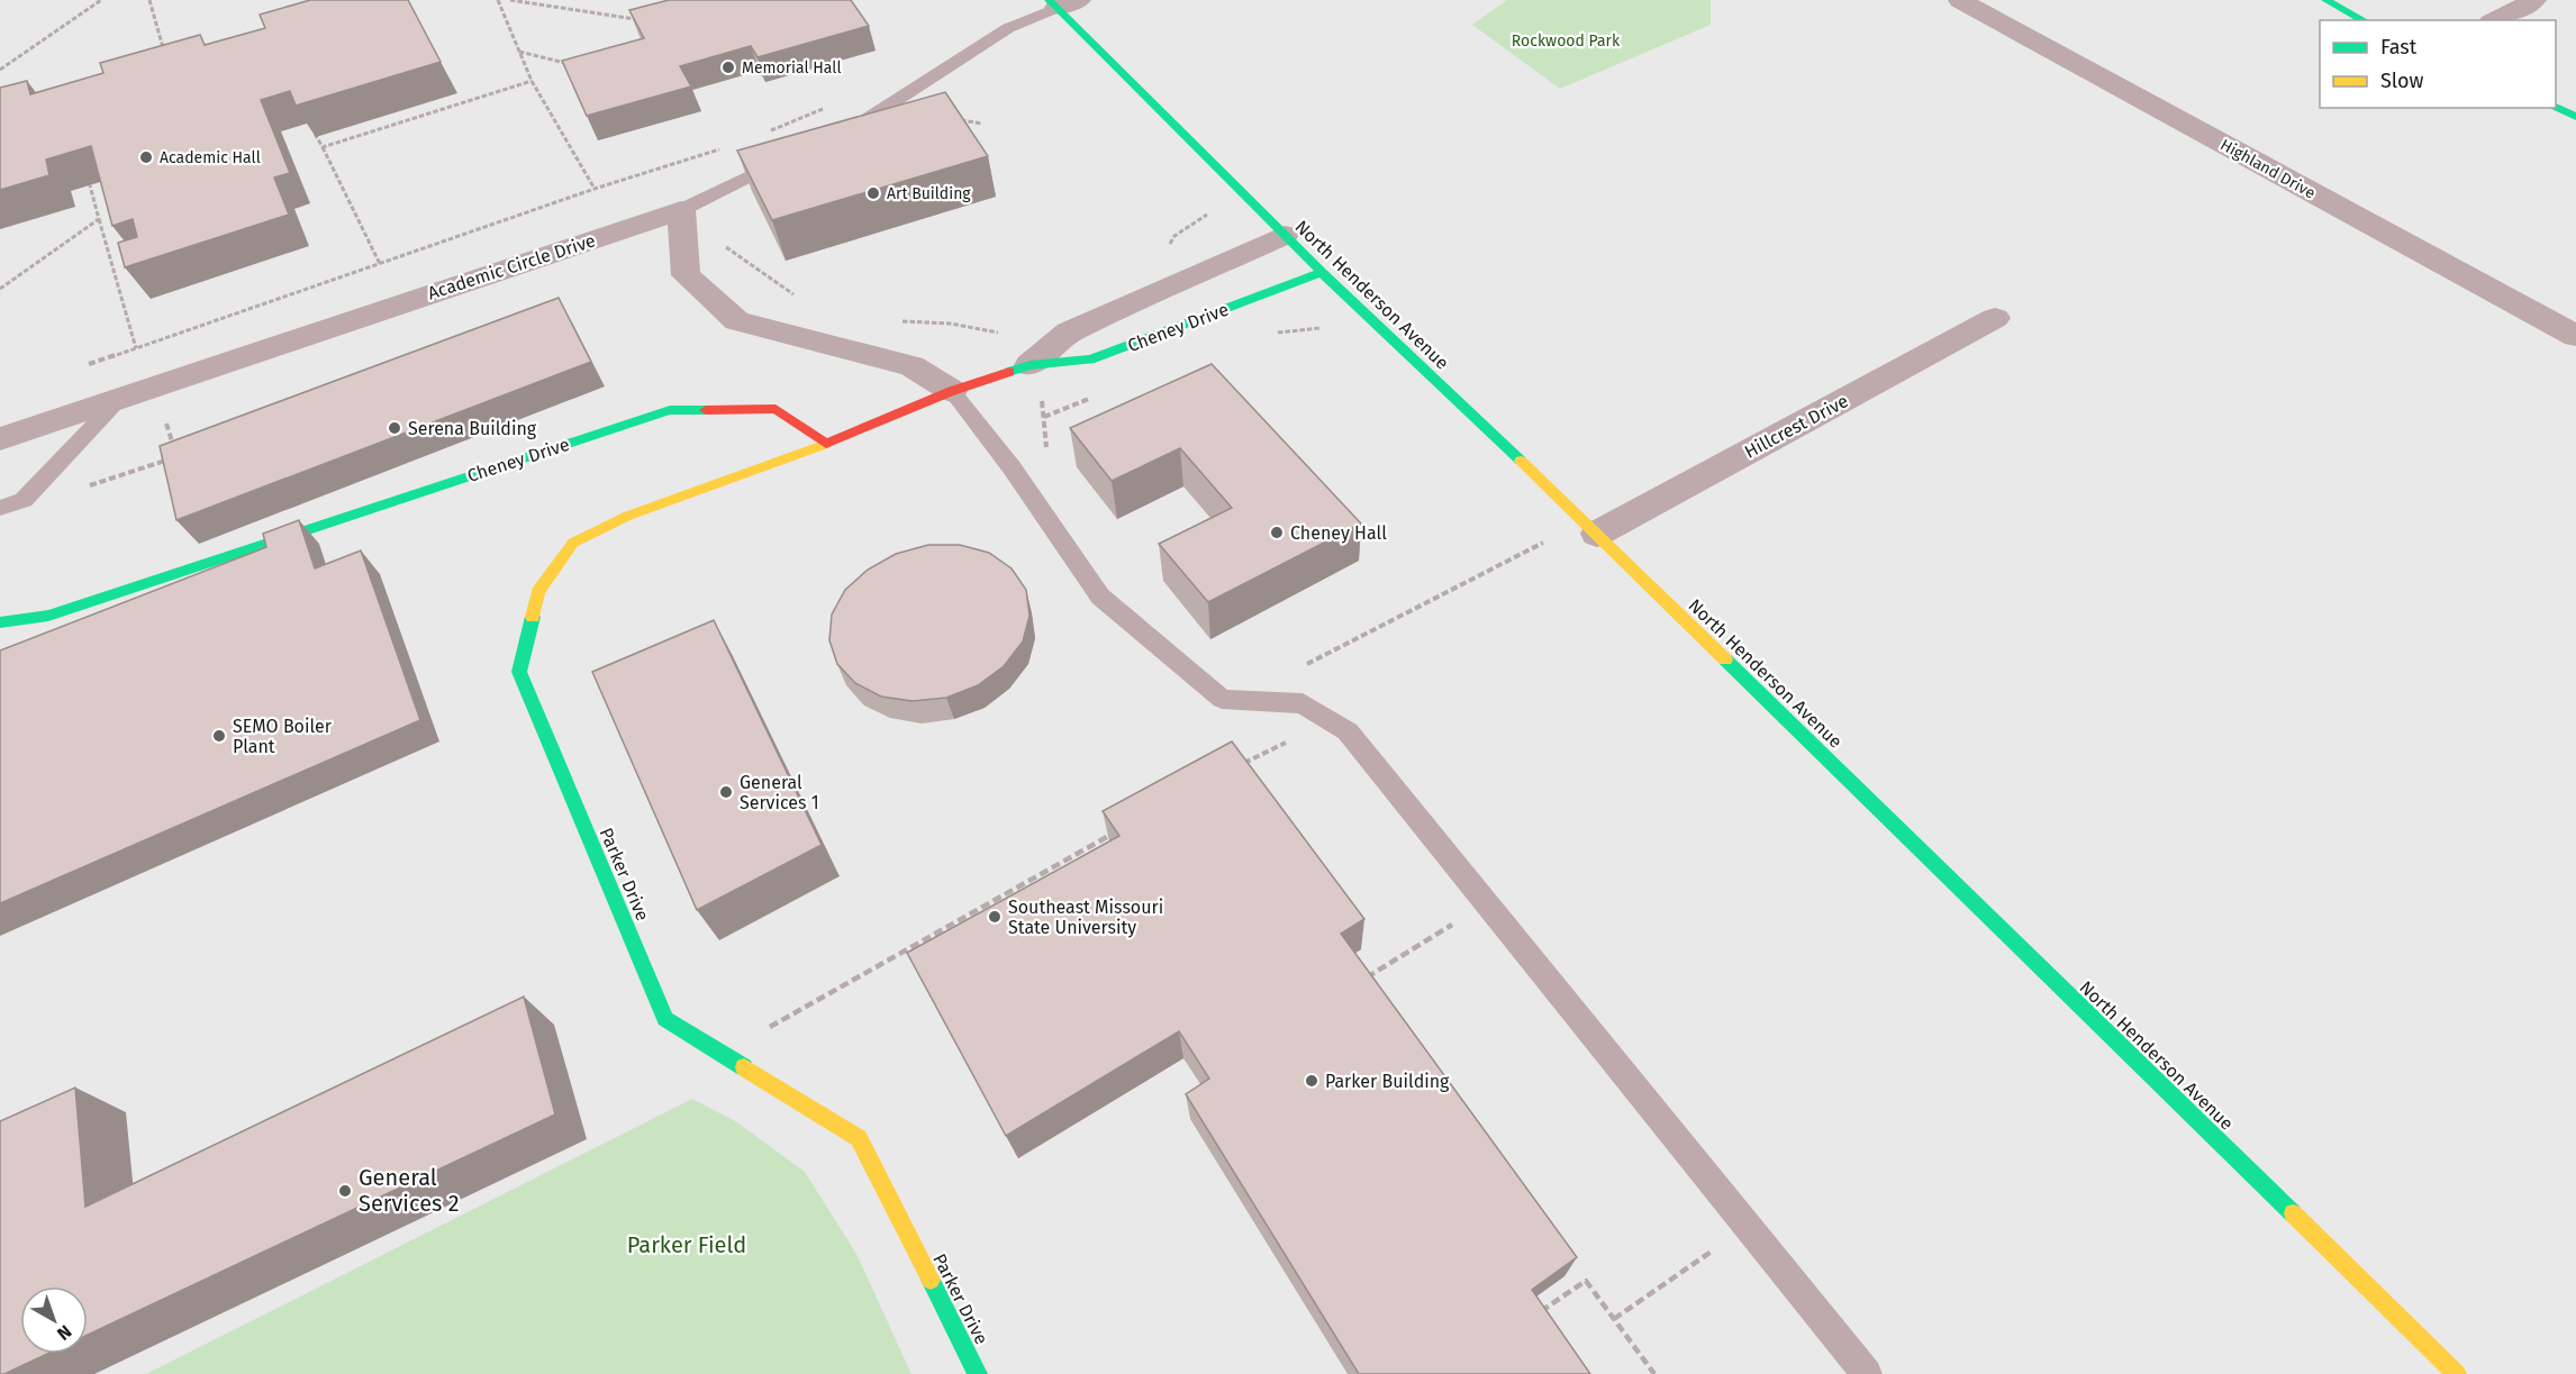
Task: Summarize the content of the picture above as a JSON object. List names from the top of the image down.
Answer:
{
  "streets": {
    "street": [
      "Highland Drive",
      "Academic Circle Drive",
      "North Henderson Avenue",
      "Cheney Drive",
      "Hillcrest Drive",
      "Parker Drive"
    ]
  },
  "crossings": [
    ["North Henderson Avenue", "Cheney Drive"],
    ["North Henderson Avenue", "Hillcrest Drive"],
    ["Cheney Drive", "Parker Drive"]
  ],
  "parks": ["Rockwood Park", "Parker Field"],
  "places": [
    "Memorial Hall",
    "Academic Hall",
    "Art Building",
    "Serena Building",
    "Cheney Hall",
    "SEMO Boiler Plant",
    "General Services 1",
    "Southeast Missouri State University",
    "Parker Building",
    "General Services 2"
  ],
  "legend": ["Fast", "Slow"],
  "north": "bottom right"
}
